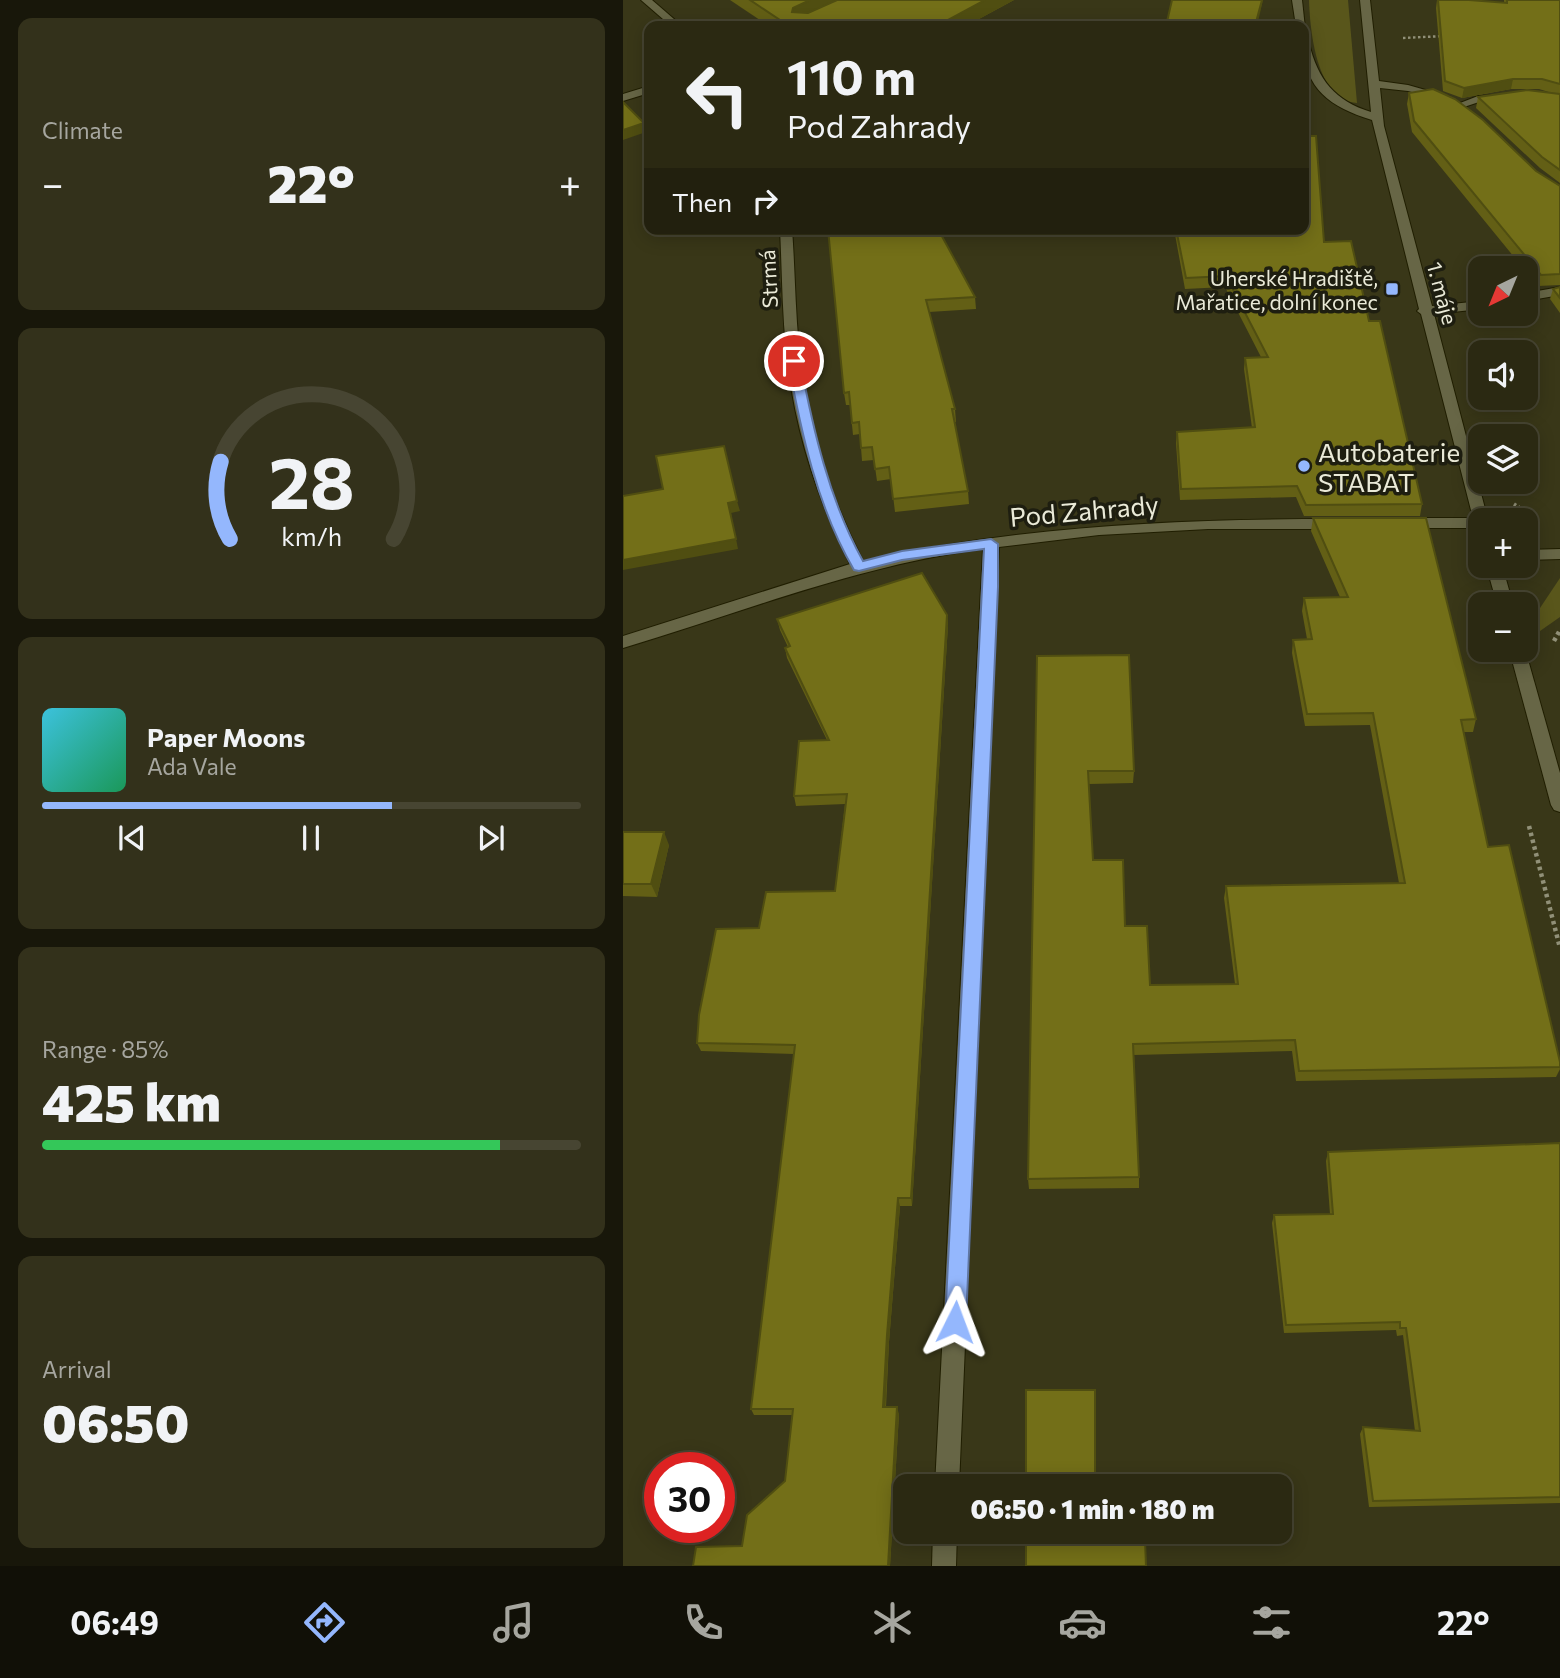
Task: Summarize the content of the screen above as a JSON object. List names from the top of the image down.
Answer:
{
  "streets": {
    "street": ["Strmá", "1. máje", "Pod Zahrady"]
  },
  "crossings": [
    ["Strmá", "Pod Zahrady"]
  ],
  "places": {
    "transit": ["Uherské Hradiště, Mařatice, dolní konec"],
    "other": ["Autobaterie STABAT"]
  },
  "north": "bottom left",
  "page": {
    "tile": [
      "Climate",
      ["Range · 85%", "425 km"],
      ["Arrival", "06:50"]
    ],
    "turn": ["110 m", "Pod Zahrady"],
    "heat": ["−", "22°", "+"],
    "then": "Then",
    "map_buttons": ["+", "−"],
    "song": ["Paper Moons", "Ada Vale"],
    "limit": "30",
    "trip": "06:50 · 1 min · 180 m",
    "tabs": ["06:49", "22°"],
    "gauge": ["28", "km/h"]
  }
}
